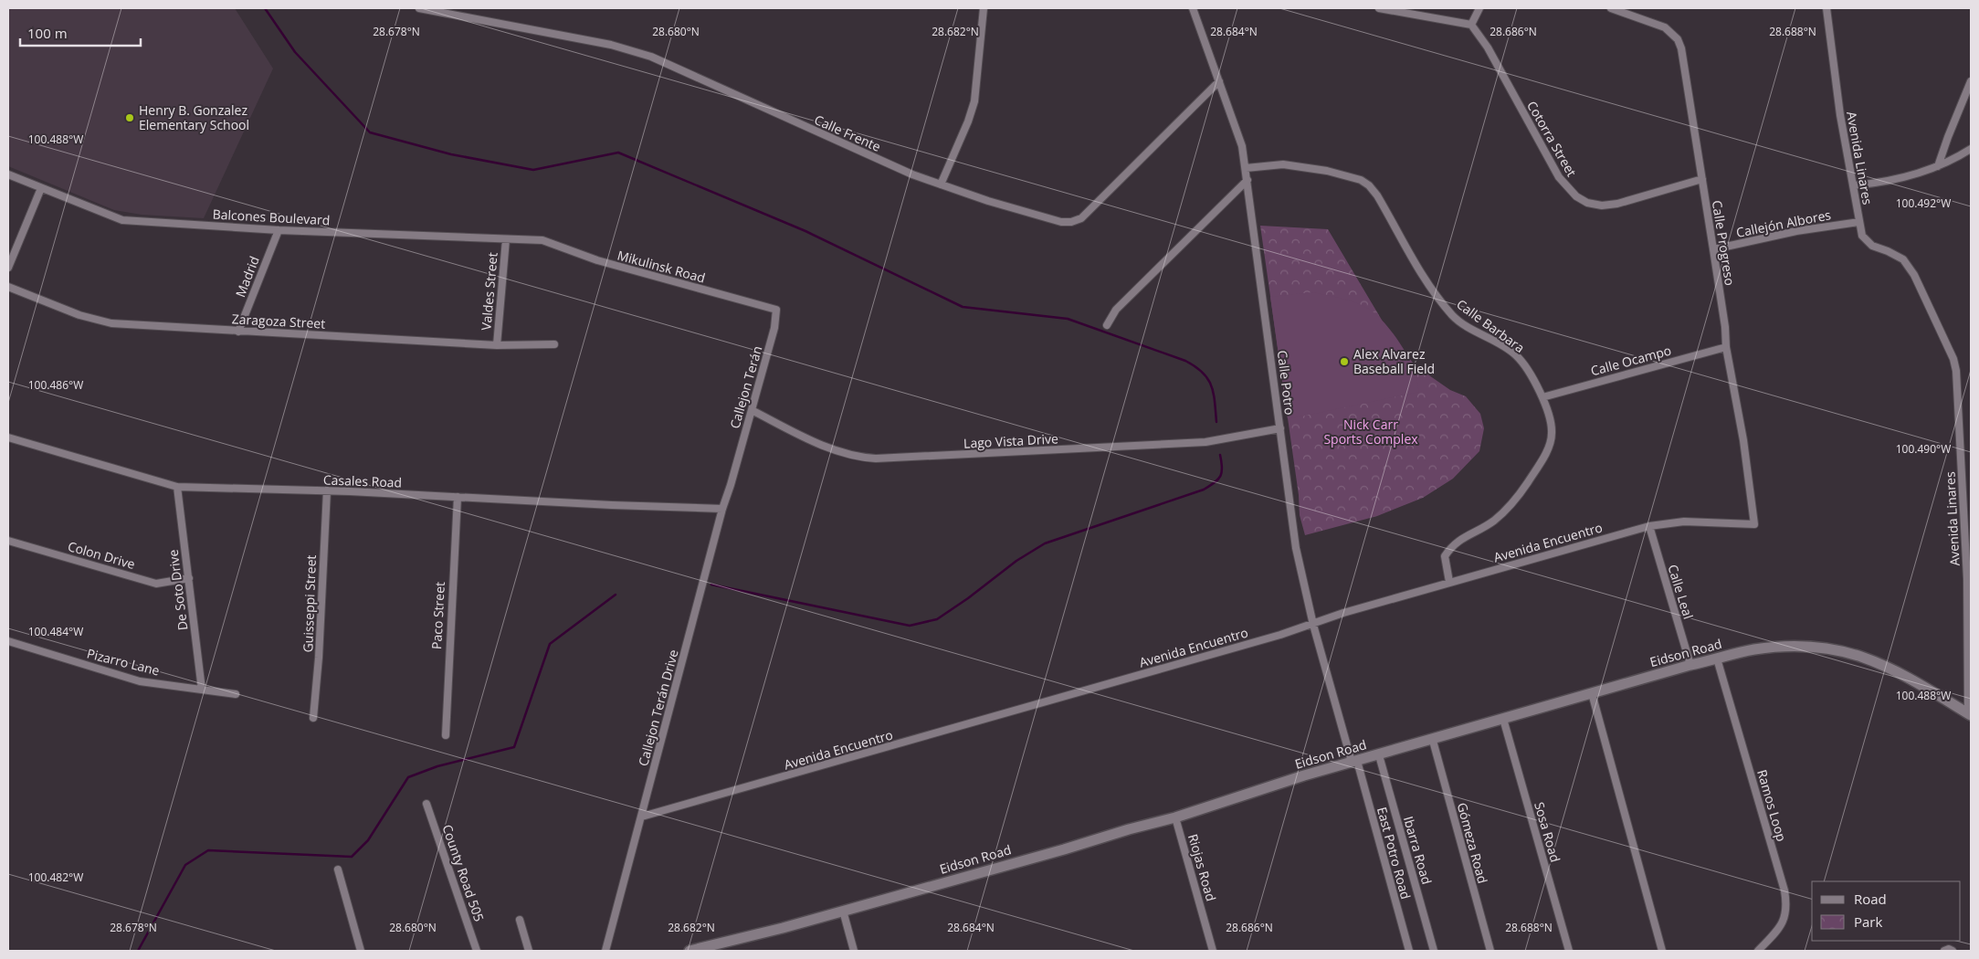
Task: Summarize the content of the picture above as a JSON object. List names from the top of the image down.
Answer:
{
  "streets": {
    "street": [
      "Calle Frente",
      "Cotorra Street",
      "Avenida Linares",
      "Balcones Boulevard",
      "Callejón Albores",
      "Calle Progreso",
      "Mikulinsk Road",
      "Madrid",
      "Valdes Street",
      "Zaragoza Street",
      "Calle Barbara",
      "Calle Ocampo",
      "Calle Potro",
      "Callejon Terán",
      "Lago Vista Drive",
      "Casales Road",
      "Avenida Encuentro",
      "Colon Drive",
      "De Soto Drive",
      "Calle Leal",
      "Guisseppi Street",
      "Paco Street",
      "Eidson Road",
      "Pizarro Lane",
      "Callejon Terán Drive",
      "Ramos Loop",
      "Sosa Road",
      "Gómeza Road",
      "Ibarra Road",
      "East Potro Road",
      "Riojas Road",
      "County Road 505"
    ]
  },
  "crossings": [
    ["Calle Frente", "Calle Potro"],
    ["Cotorra Street", "Calle Progreso"],
    ["Avenida Linares", "Callejón Albores"],
    ["Avenida Linares", "Eidson Road"],
    ["Balcones Boulevard", "Mikulinsk Road"],
    ["Balcones Boulevard", "Madrid"],
    ["Balcones Boulevard", "Valdes Street"],
    ["Callejón Albores", "Calle Progreso"],
    ["Calle Progreso", "Calle Ocampo"],
    ["Calle Progreso", "Avenida Encuentro"],
    ["Mikulinsk Road", "Callejon Terán"],
    ["Madrid", "Zaragoza Street"],
    ["Valdes Street", "Zaragoza Street"],
    ["Calle Barbara", "Calle Ocampo"],
    ["Calle Barbara", "Calle Potro"],
    ["Calle Barbara", "Avenida Encuentro"],
    ["Calle Potro", "Lago Vista Drive"],
    ["Calle Potro", "Avenida Encuentro"],
    ["Calle Potro", "Eidson Road"],
    ["Calle Potro", "East Potro Road"],
    ["Callejon Terán", "Lago Vista Drive"],
    ["Callejon Terán", "Callejon Terán Drive"],
    ["Casales Road", "De Soto Drive"],
    ["Casales Road", "Guisseppi Street"],
    ["Casales Road", "Paco Street"],
    ["Casales Road", "Callejon Terán Drive"],
    ["Avenida Encuentro", "Calle Leal"],
    ["Avenida Encuentro", "Callejon Terán Drive"],
    ["Colon Drive", "De Soto Drive"],
    ["De Soto Drive", "Pizarro Lane"],
    ["Calle Leal", "Eidson Road"],
    ["Eidson Road", "Ramos Loop"],
    ["Eidson Road", "Sosa Road"],
    ["Eidson Road", "Gómeza Road"],
    ["Eidson Road", "Ibarra Road"],
    ["Eidson Road", "East Potro Road"],
    ["Eidson Road", "Riojas Road"]
  ],
  "parks": ["Nick Carr Sports Complex"],
  "places": ["Henry B. Gonzalez Elementary School", "Alex Alvarez Baseball Field"],
  "legend": ["Road", "Park"],
  "scale_bar": "100 m",
  "coordinates": [
    "28.678°N",
    "28.680°N",
    "28.682°N",
    "28.684°N",
    "28.686°N",
    "28.688°N",
    "100.488°W",
    "100.492°W",
    "100.486°W",
    "100.490°W",
    "100.484°W",
    "100.482°W"
  ]
}
